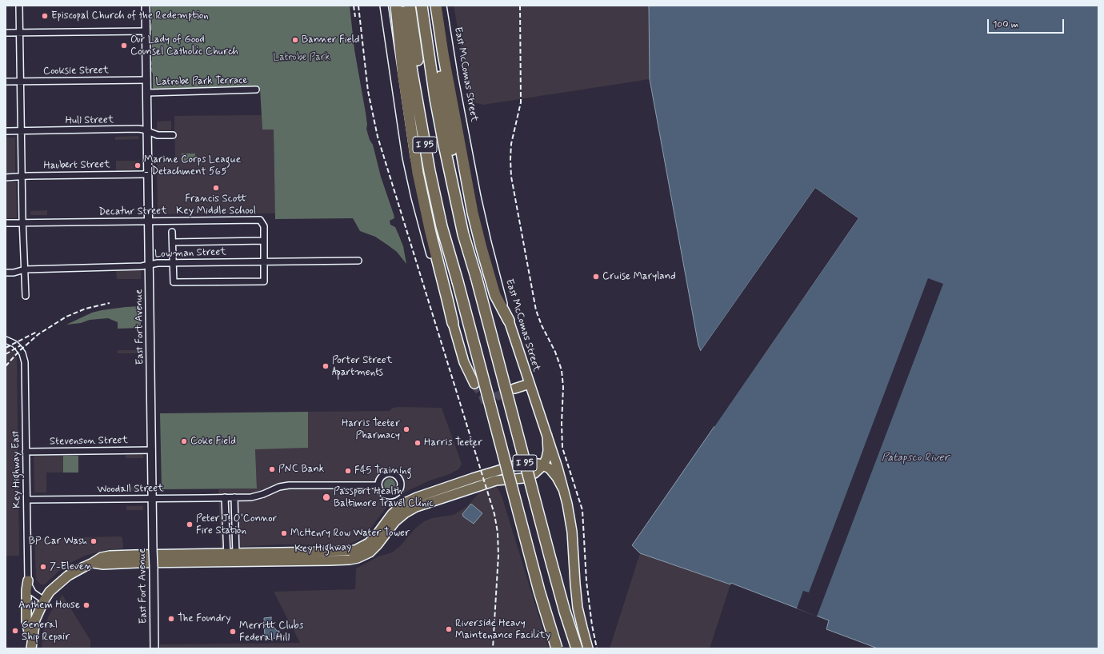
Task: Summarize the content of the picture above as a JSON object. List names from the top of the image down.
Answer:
{
  "streets": {
    "highway": ["I 95"],
    "main road": ["East McComas Street", "Key Highway"],
    "street": [
      "Cooksie Street",
      "Latrobe Park Terrace",
      "Hull Street",
      "Haubert Street",
      "Decatur Street",
      "Lowman Street",
      "East Fort Avenue",
      "Stevenson Street",
      "Key Highway East",
      "Woodall Street"
    ]
  },
  "crossings": [
    ["Cooksie Street", "East Fort Avenue"],
    ["Latrobe Park Terrace", "East Fort Avenue"],
    ["Hull Street", "East Fort Avenue"],
    ["Haubert Street", "East Fort Avenue"],
    ["Decatur Street", "East Fort Avenue"],
    ["Lowman Street", "East Fort Avenue"],
    ["East Fort Avenue", "Stevenson Street"],
    ["East Fort Avenue", "Woodall Street"],
    ["Stevenson Street", "Key Highway East"],
    ["Key Highway East", "Woodall Street"],
    ["Key Highway East", "Key Highway"]
  ],
  "water": ["Patapsco River"],
  "parks": ["Latrobe Park"],
  "places": [
    "Episcopal Church of the Redemption",
    "Banner Field",
    "Our Lady of Good Counsel Catholic Church",
    "Marine Corps League - Detachment 565",
    "Francis Scott Key Middle School",
    "Cruise Maryland",
    "Porter Street Apartments",
    "Harris Teeter Pharmacy",
    "Coke Field",
    "Harris Teeter",
    "PNC Bank",
    "F45 Training",
    "Passport Health Baltimore Travel Clinic",
    "Peter J. O'Connor Fire Station",
    "McHenry Row Water Tower",
    "BP Car Wash",
    "7-Eleven",
    "Anthem House",
    "The Foundry",
    "Riverside Heavy Maintenance Facility",
    "General Ship Repair",
    "Merritt Clubs Federal Hill"
  ],
  "scale_bar": "100 m"
}
